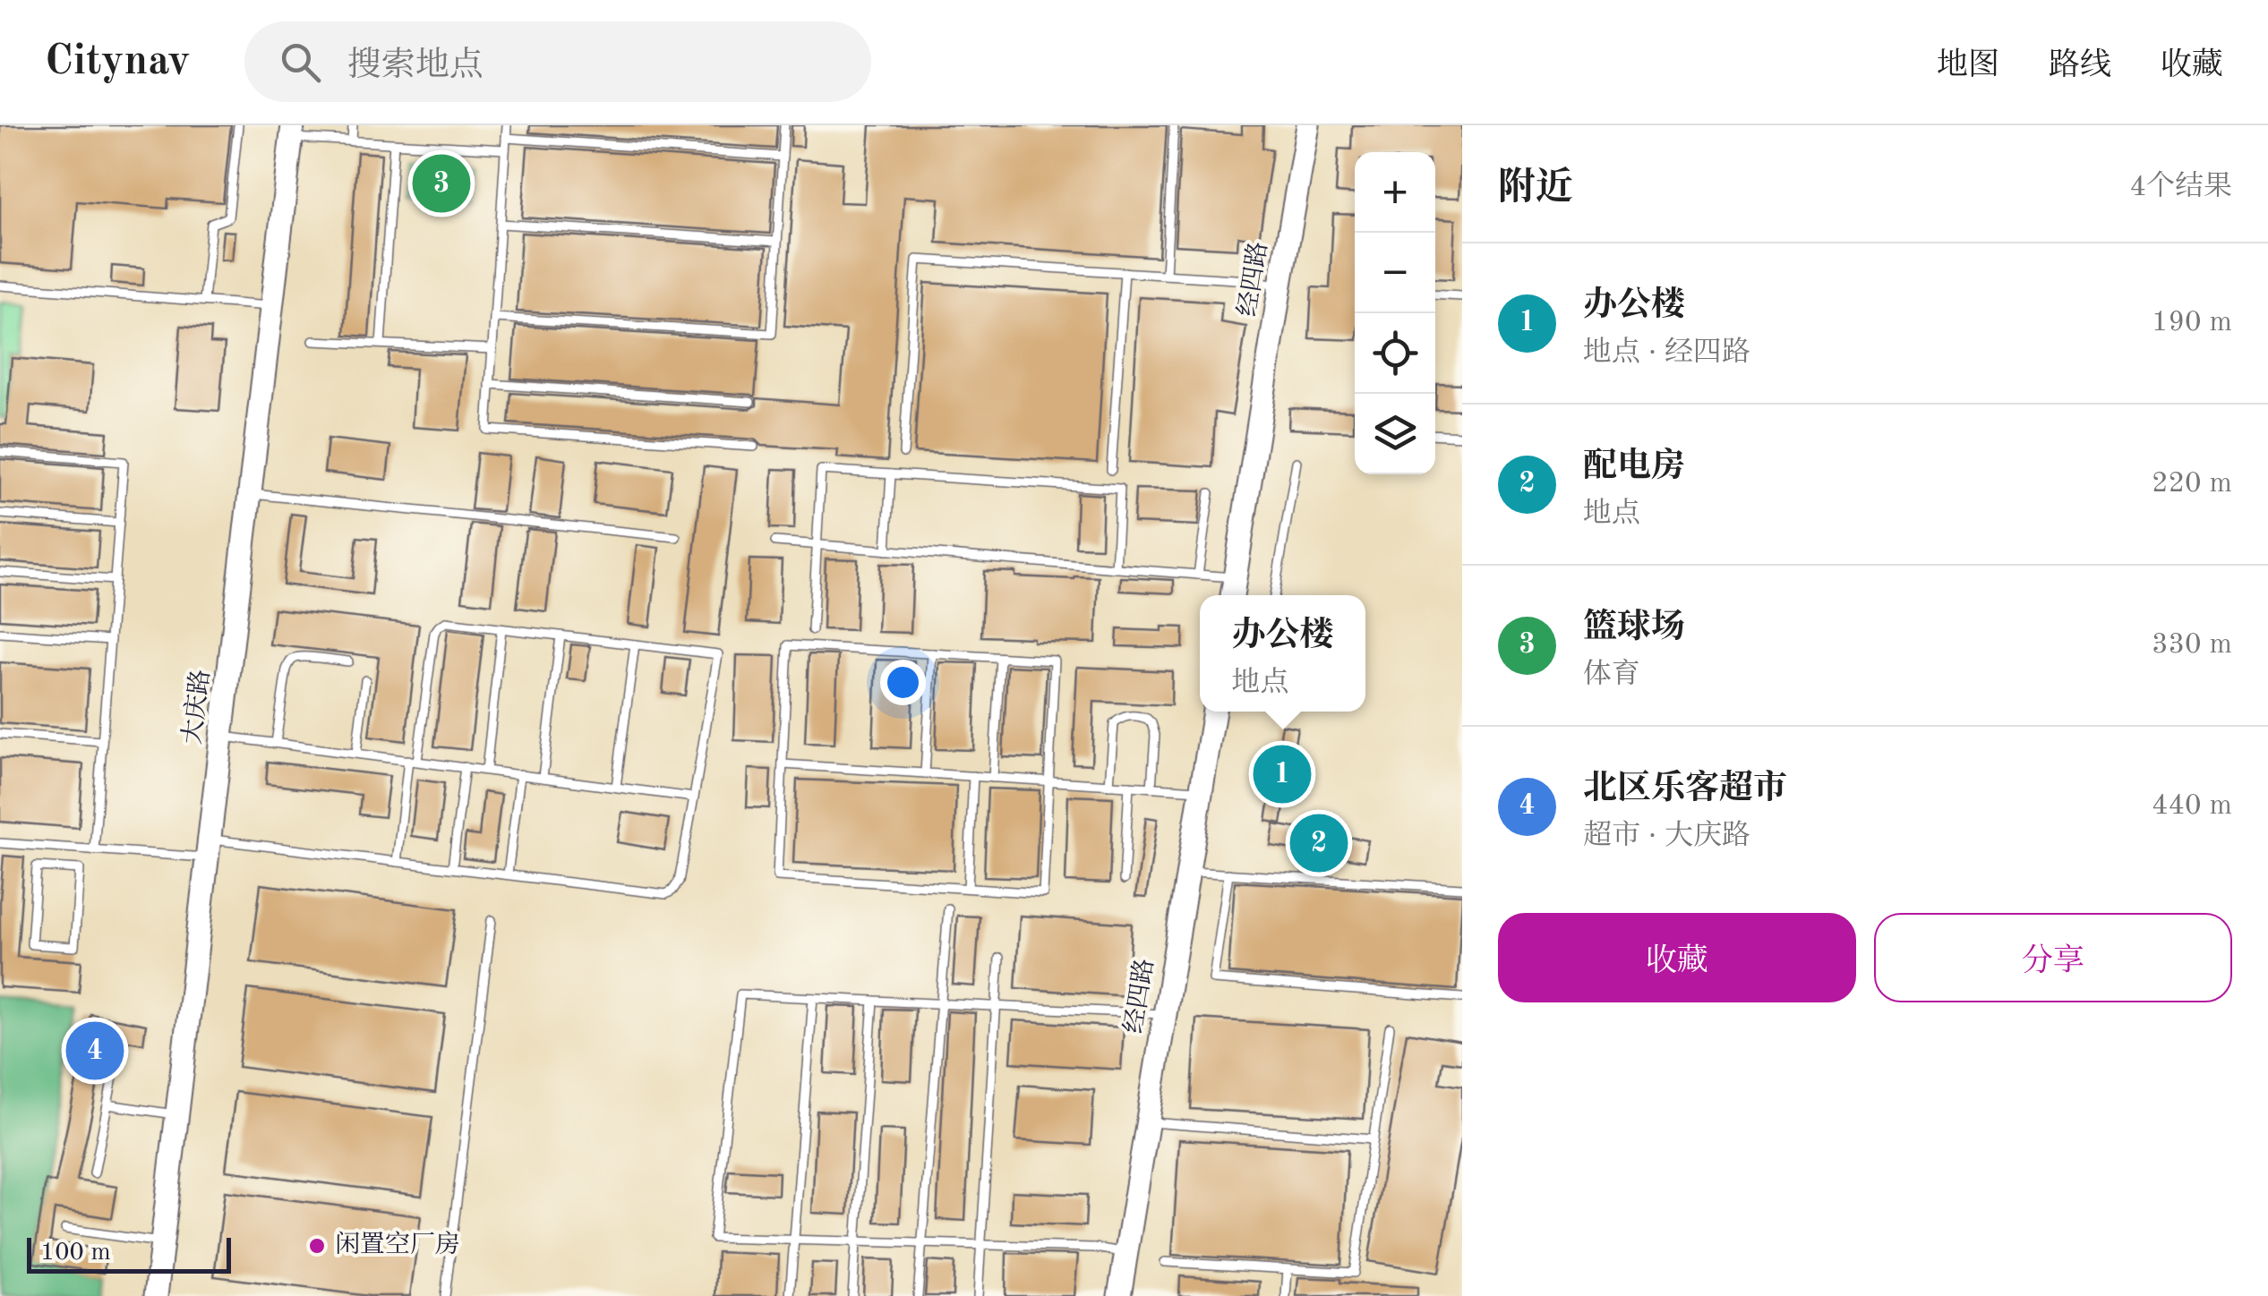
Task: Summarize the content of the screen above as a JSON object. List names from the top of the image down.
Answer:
{
  "streets": {
    "street": ["经四路", "大庆路"]
  },
  "places": ["闲置空厂房"],
  "scale_bar": "100 m",
  "page": {
    "header": "Citynav",
    "search": "搜索地点",
    "nav": ["地图", "路线", "收藏"],
    "heading": ["附近", "4个结果"],
    "pins": [
      "3",
      "1",
      "2",
      "4"
    ],
    "map_buttons": ["+", "−"],
    "list": [
      {
        "mark": "1",
        "name": "办公楼",
        "note": "地点 · 经四路",
        "value": "190 m"
      },
      {
        "mark": "2",
        "name": "配电房",
        "note": "地点",
        "value": "220 m"
      },
      {
        "mark": "3",
        "name": "篮球场",
        "note": "体育",
        "value": "330 m"
      },
      {
        "mark": "4",
        "name": "北区乐客超市",
        "note": "超市 · 大庆路",
        "value": "440 m"
      }
    ],
    "popup": ["办公楼", "地点"],
    "buttons": ["收藏", "分享"],
    "scale": "100 m"
  }
}
